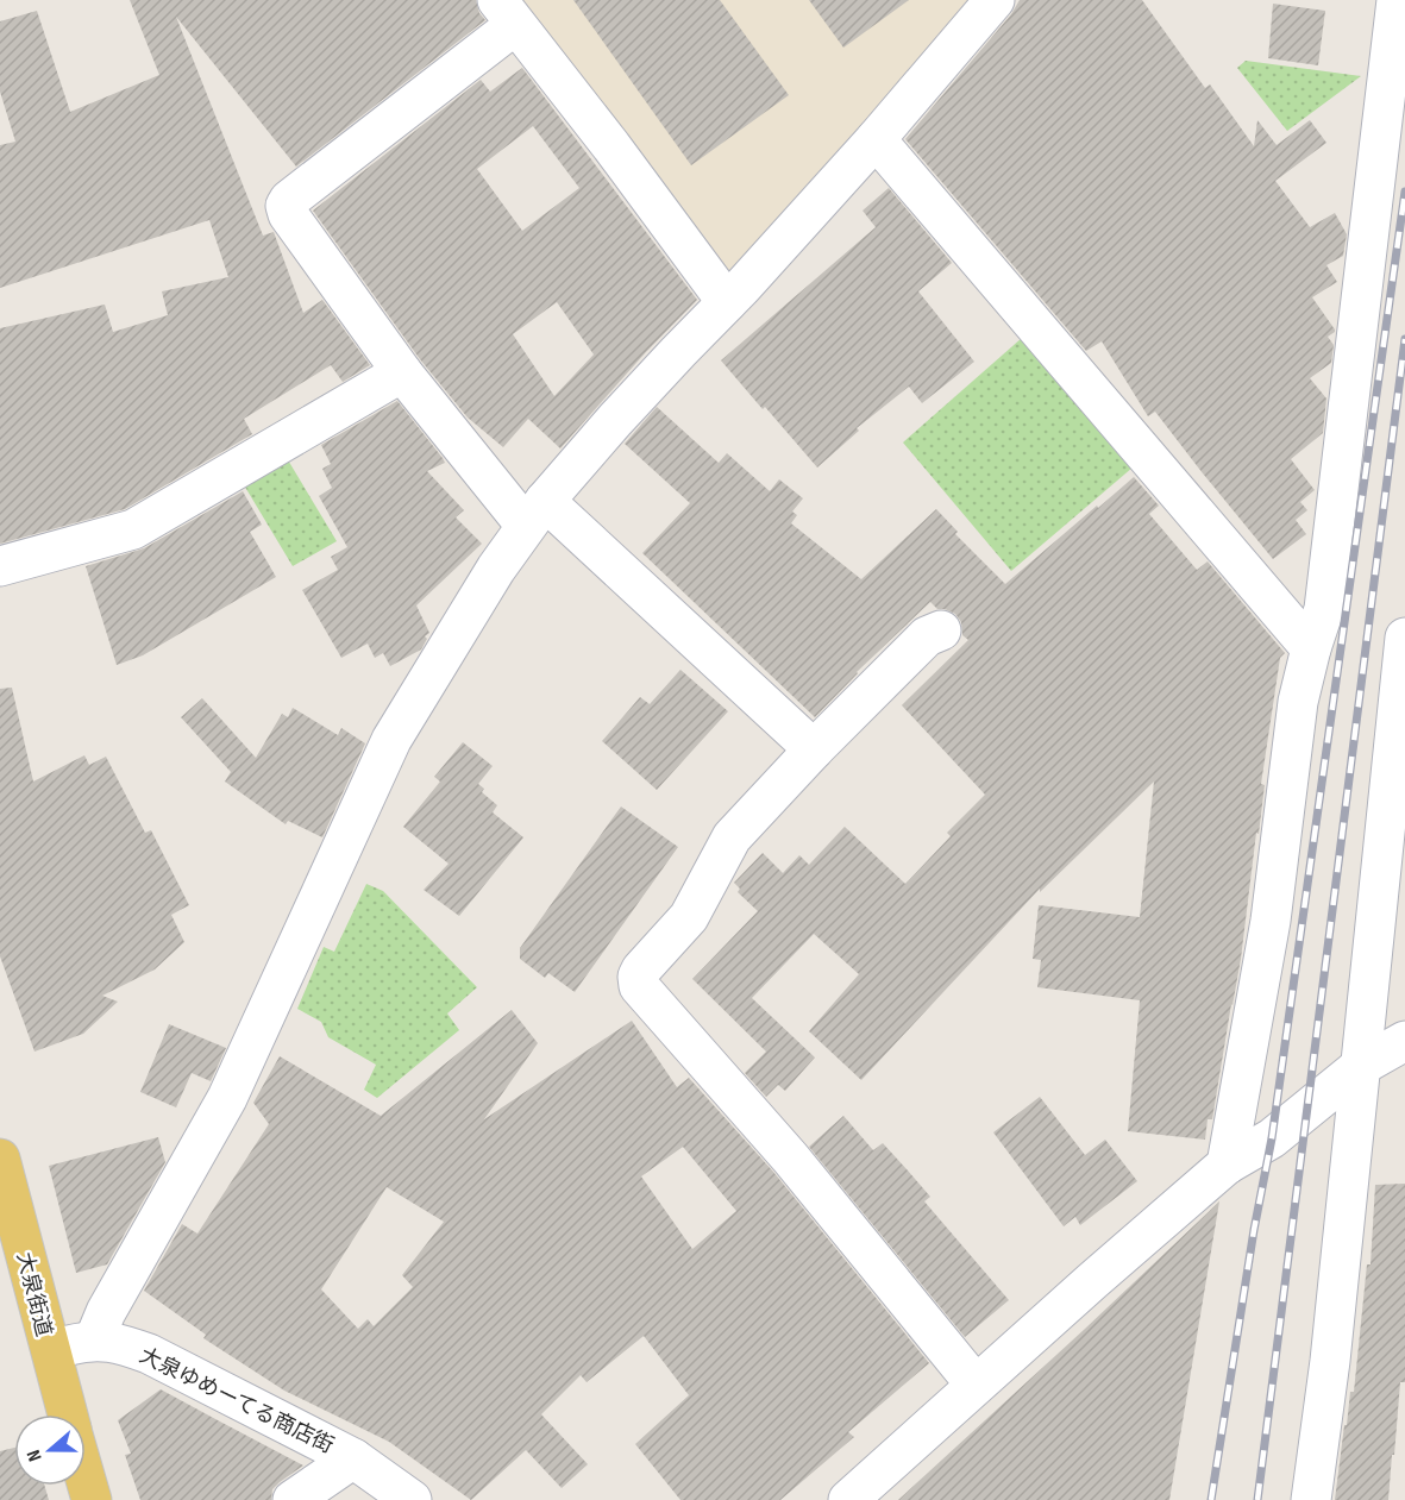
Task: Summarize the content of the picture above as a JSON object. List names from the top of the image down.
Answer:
{
  "streets": {
    "main road": ["大泉街道"],
    "street": ["大泉ゆめーてる商店街"]
  },
  "crossings": [
    ["大泉街道", "大泉ゆめーてる商店街"]
  ],
  "north": "left"
}
